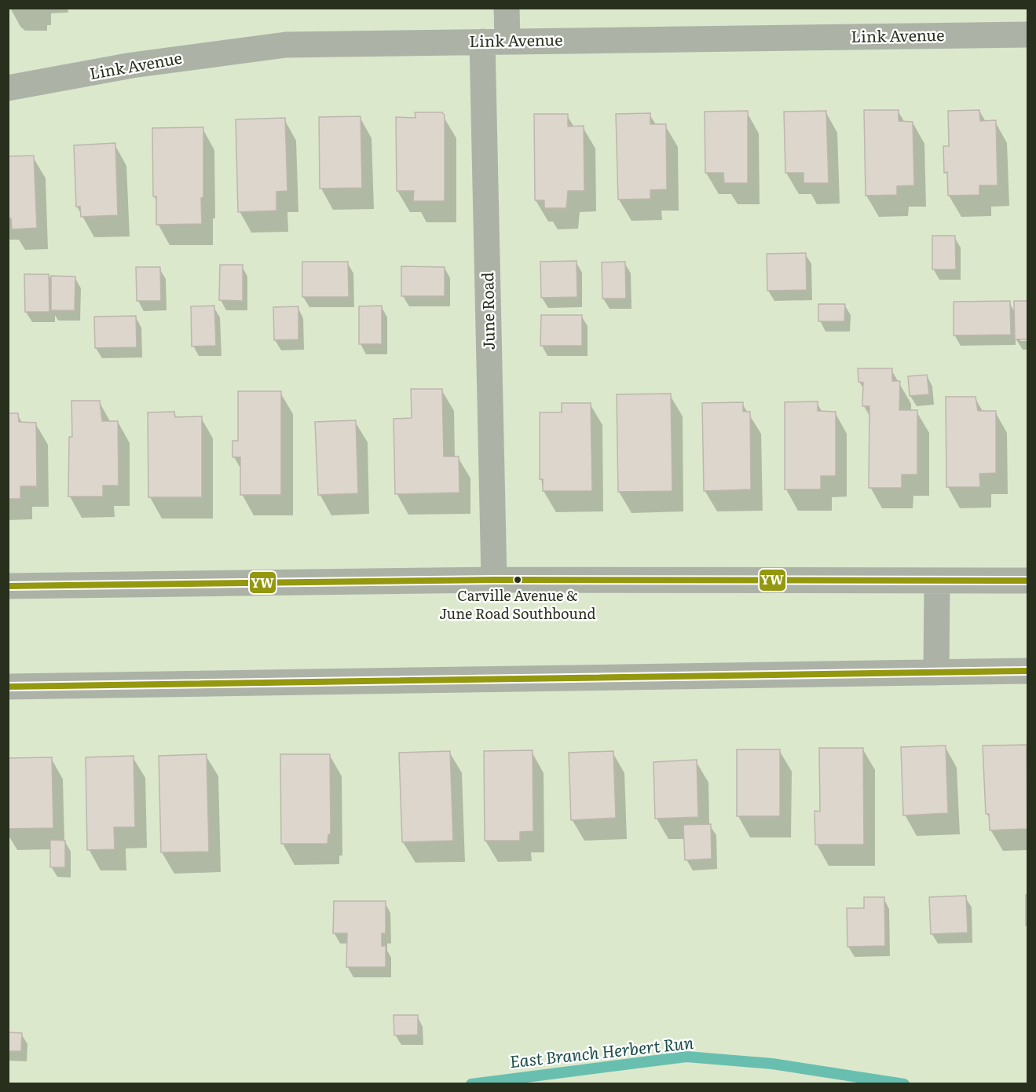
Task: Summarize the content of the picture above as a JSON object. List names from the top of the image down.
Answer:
{
  "streets": {
    "street": ["Link Avenue", "June Road"]
  },
  "crossings": [
    ["Link Avenue", "June Road"]
  ],
  "water": ["East Branch Herbert Run"],
  "places": ["Carville Avenue & June Road Southbound"],
  "lines": ["transit line YW"]
}
